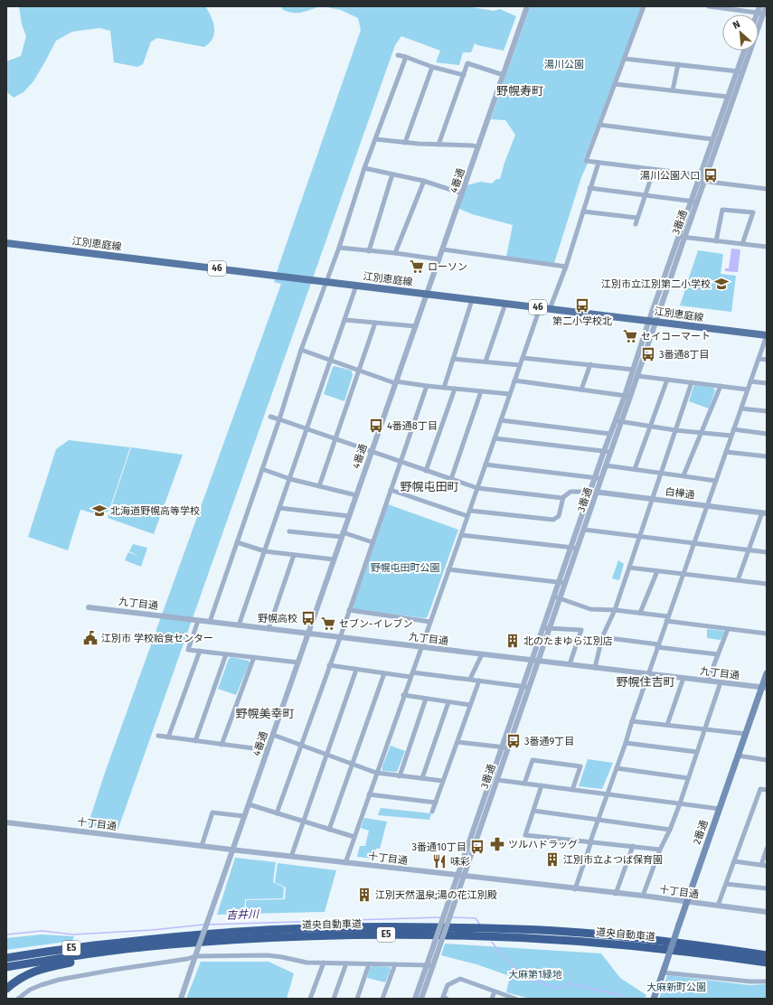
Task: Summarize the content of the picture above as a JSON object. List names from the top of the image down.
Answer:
{
  "streets": {
    "highway": ["道央自動車道", "E5"],
    "main road": ["江別恵庭線", "46", "2番通"],
    "street": [
      "4番通",
      "3番通",
      "白樺通",
      "九丁目通",
      "十丁目通"
    ]
  },
  "crossings": [
    ["4番通", "江別恵庭線"],
    ["4番通", "九丁目通"],
    ["4番通", "十丁目通"],
    ["3番通", "江別恵庭線"],
    ["3番通", "白樺通"],
    ["3番通", "九丁目通"],
    ["3番通", "十丁目通"],
    ["九丁目通", "2番通"],
    ["十丁目通", "2番通"]
  ],
  "districts": [
    "野幌寿町",
    "野幌屯田町",
    "野幌住吉町",
    "野幌美幸町"
  ],
  "water": ["吉井川"],
  "parks": [
    "湯川公園",
    "野幌屯田町公園",
    "大麻第1緑地",
    "大麻新町公園"
  ],
  "places": {
    "bus stop": [
      "湯川公園入口",
      "第二小学校北",
      "3番通8丁目",
      "4番通8丁目",
      "野幌高校",
      "3番通9丁目",
      "3番通10丁目"
    ],
    "supermarket": ["ローソン", "セイコーマート", "セブン-イレブン"],
    "school or university": ["江別市立江別第二小学校", "北海道野幌高等学校"],
    "public building": ["江別市 学校給食センター"],
    "building": ["北のたまゆら江別店", "江別市立よつば保育園", "江別天然温泉;湯の花江別殿"],
    "pharmacy": ["ツルハドラッグ"],
    "restaurant": ["味彩"]
  },
  "north": "top left"
}
